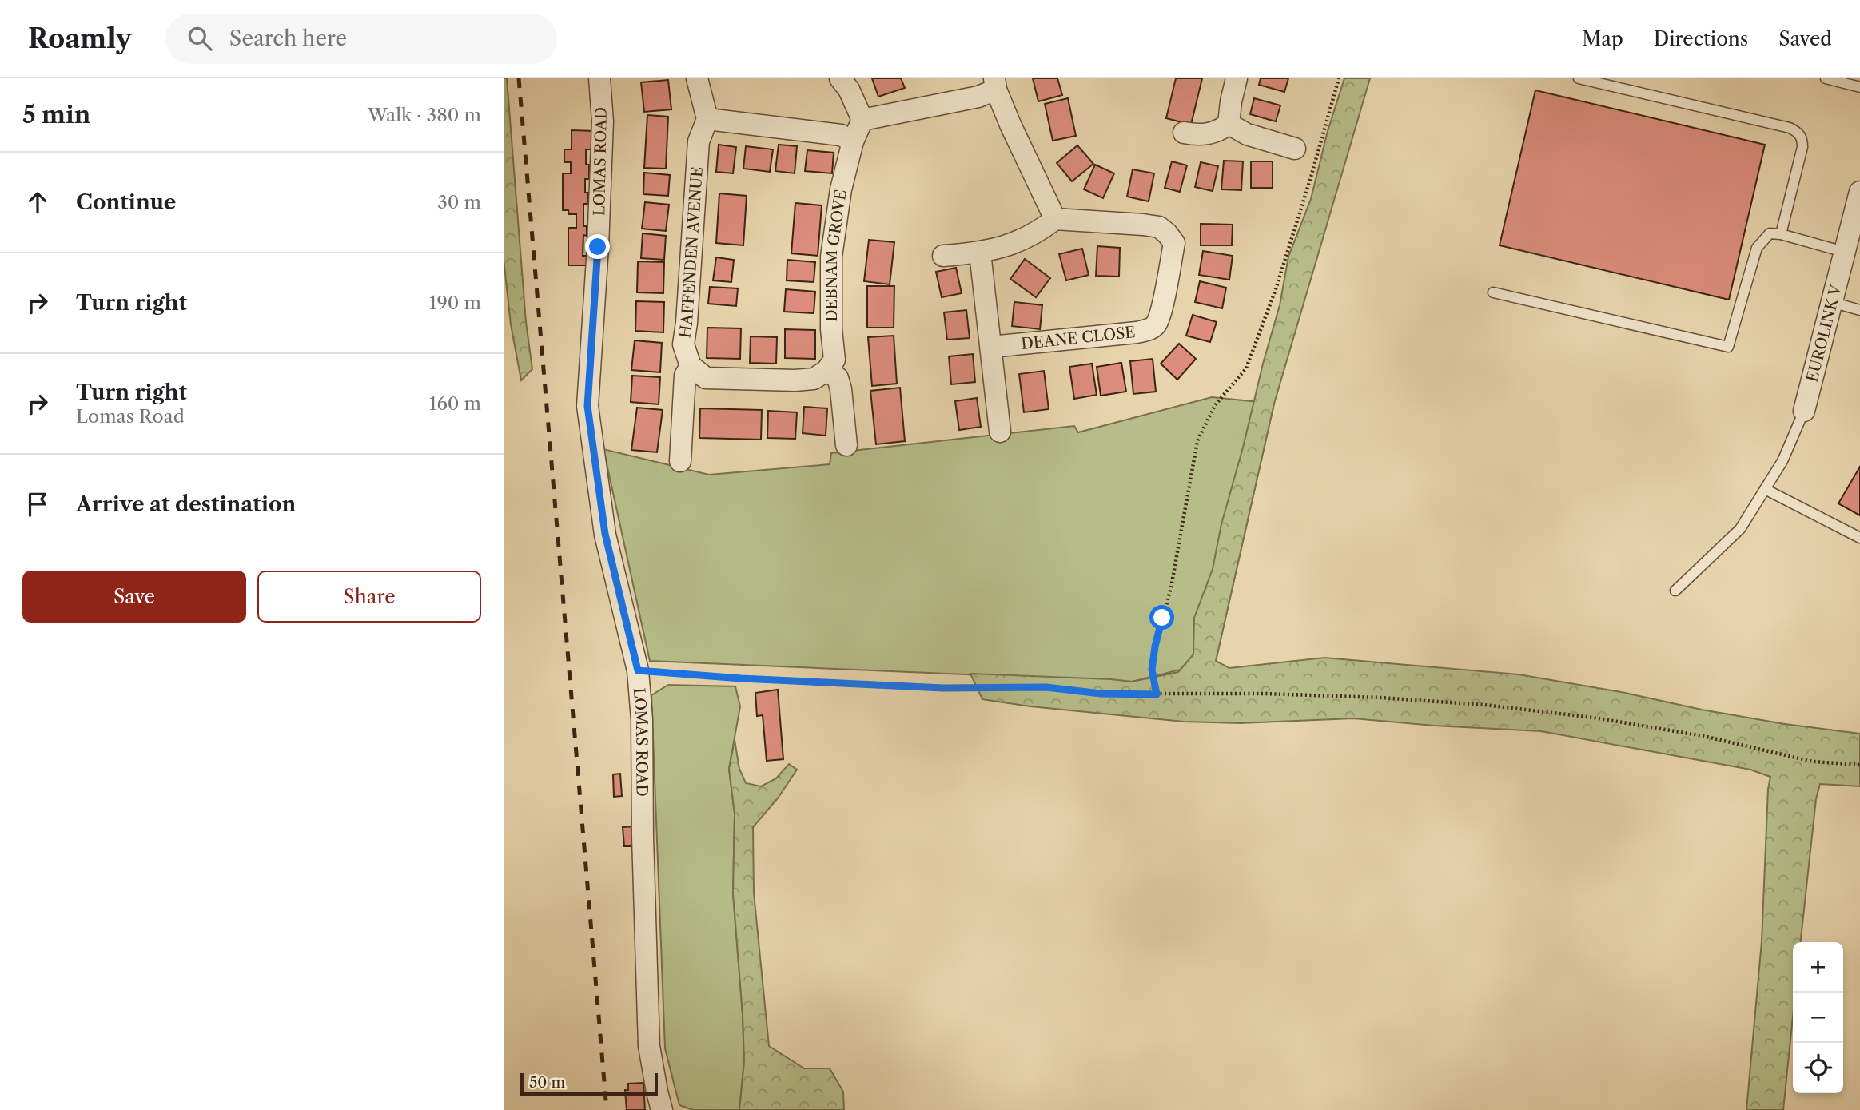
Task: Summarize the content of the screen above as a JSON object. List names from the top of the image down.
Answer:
{
  "streets": {
    "street": [
      "LOMAS ROAD",
      "HAFFENDEN AVENUE",
      "DEBNAM GROVE",
      "EUROLINK V",
      "DEANE CLOSE"
    ]
  },
  "scale_bar": "50 m",
  "page": {
    "header": "Roamly",
    "search": "Search here",
    "nav": ["Map", "Directions", "Saved"],
    "heading": ["5 min", "Walk · 380 m"],
    "list": [
      ["Continue", "30 m"],
      ["Turn right", "190 m"],
      ["Turn right", "Lomas Road", "160 m"],
      "Arrive at destination"
    ],
    "buttons": ["Save", "Share"],
    "map_buttons": ["+", "−"],
    "scale": "50 m"
  }
}
